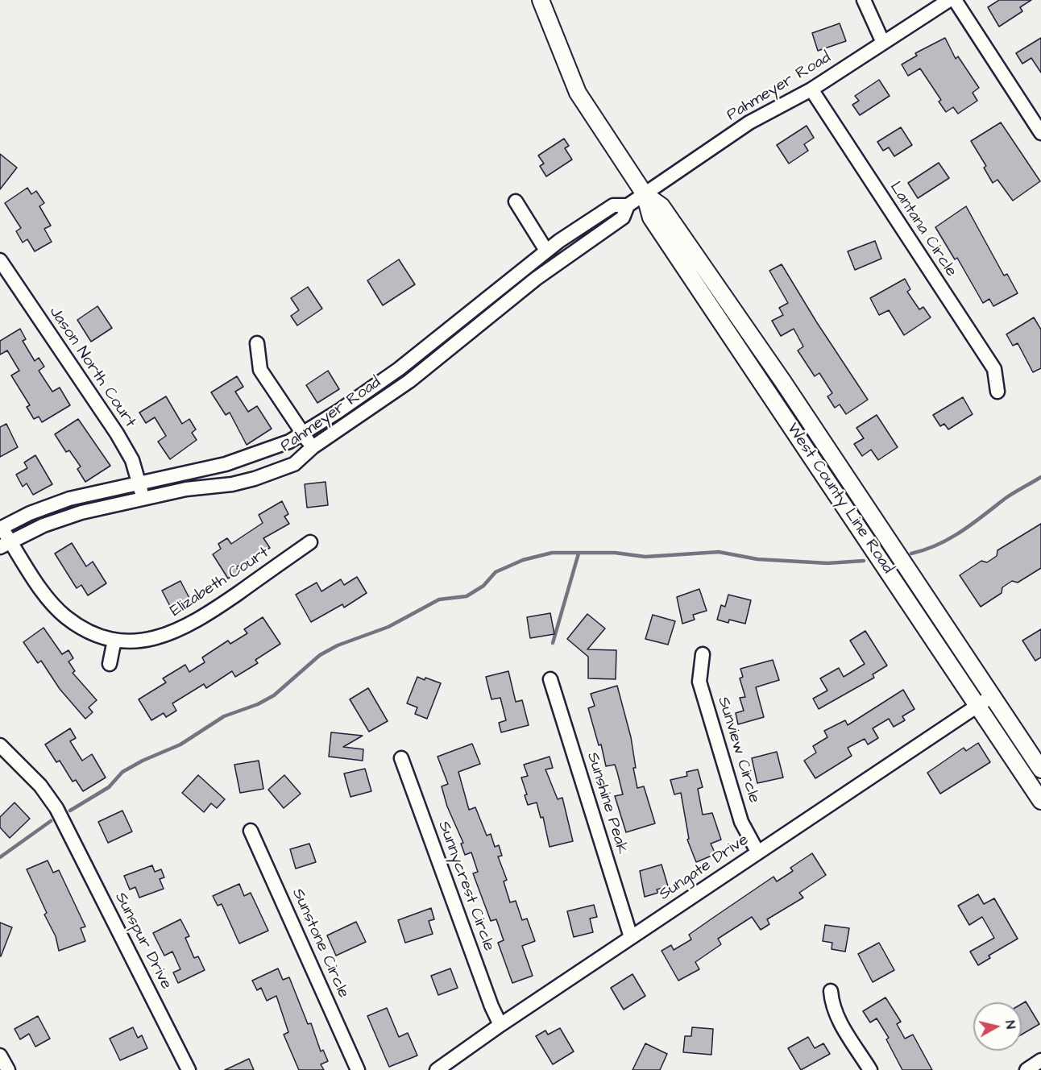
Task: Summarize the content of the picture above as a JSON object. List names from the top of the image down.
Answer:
{
  "streets": {
    "main road": ["West County Line Road"],
    "street": [
      "Pahmeyer Road",
      "Lantana Circle",
      "Jason North Court",
      "Elizabeth Court",
      "Sunview Circle",
      "Sunshine Peak",
      "Sungate Drive",
      "Sunnycrest Circle",
      "Sunspur Drive",
      "Sunstone Circle"
    ]
  },
  "crossings": [
    ["Pahmeyer Road", "Lantana Circle"],
    ["Pahmeyer Road", "Jason North Court"],
    ["Pahmeyer Road", "West County Line Road"],
    ["Pahmeyer Road", "Elizabeth Court"],
    ["West County Line Road", "Sungate Drive"],
    ["Sunview Circle", "Sungate Drive"],
    ["Sunshine Peak", "Sungate Drive"],
    ["Sungate Drive", "Sunnycrest Circle"]
  ],
  "north": "right"
}
